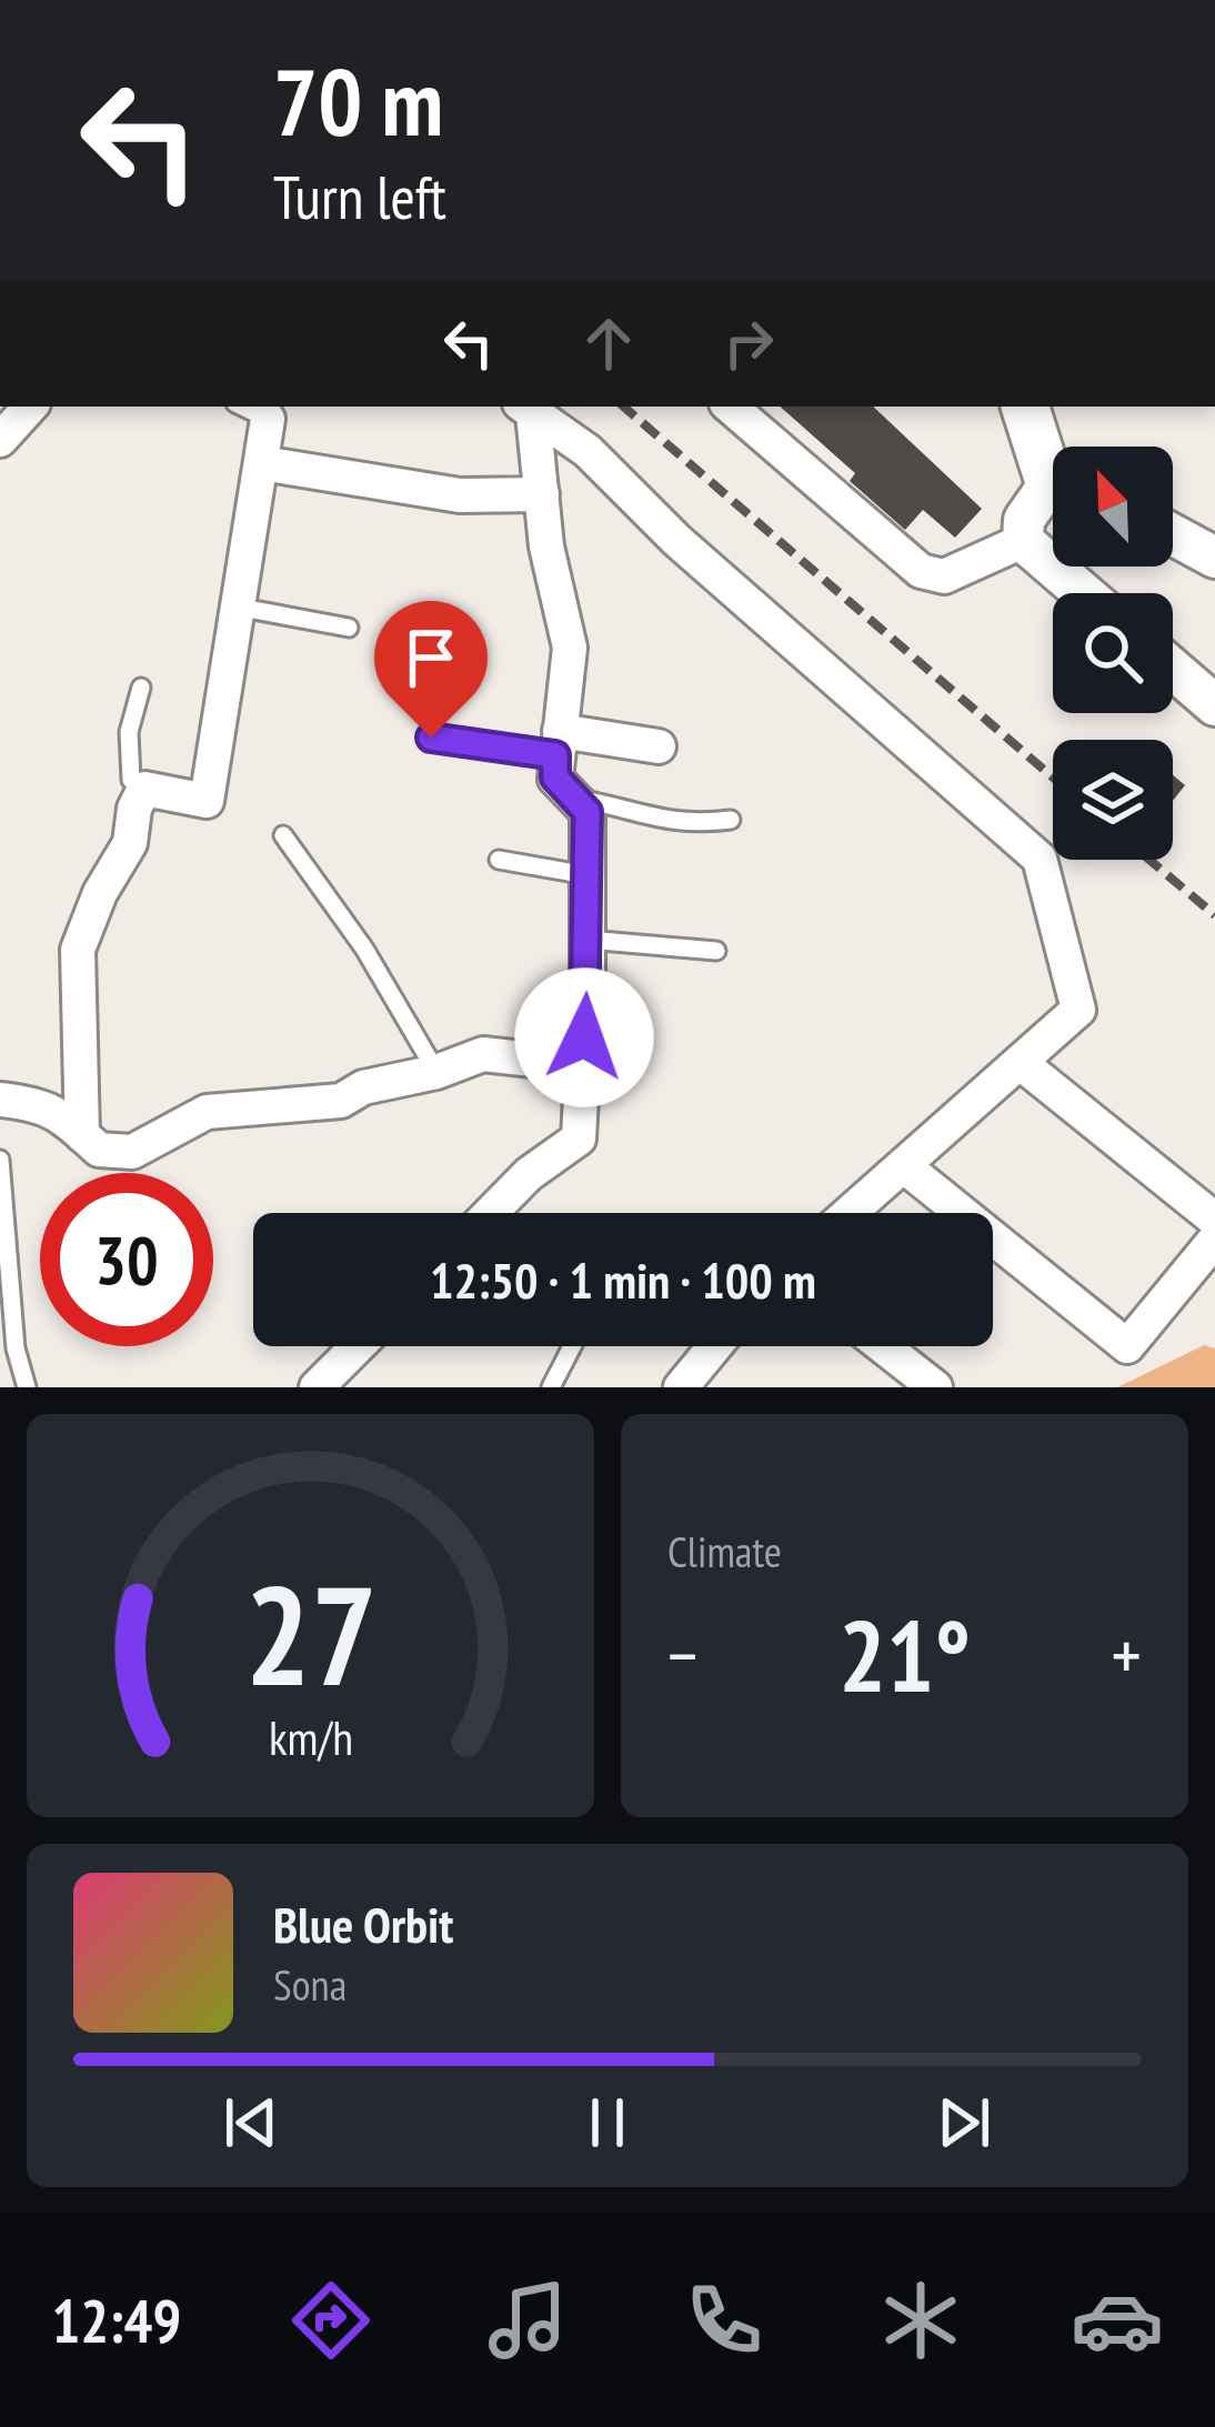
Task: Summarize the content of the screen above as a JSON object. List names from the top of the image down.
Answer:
{
  "north": "top left",
  "page": {
    "turn": ["70 m", "Turn left"],
    "limit": "30",
    "trip": "12:50 · 1 min · 100 m",
    "tile": "Climate",
    "heat": ["−", "21°", "+"],
    "song": ["Blue Orbit", "Sona"],
    "tabs": "12:49",
    "gauge": ["27", "km/h"]
  }
}
